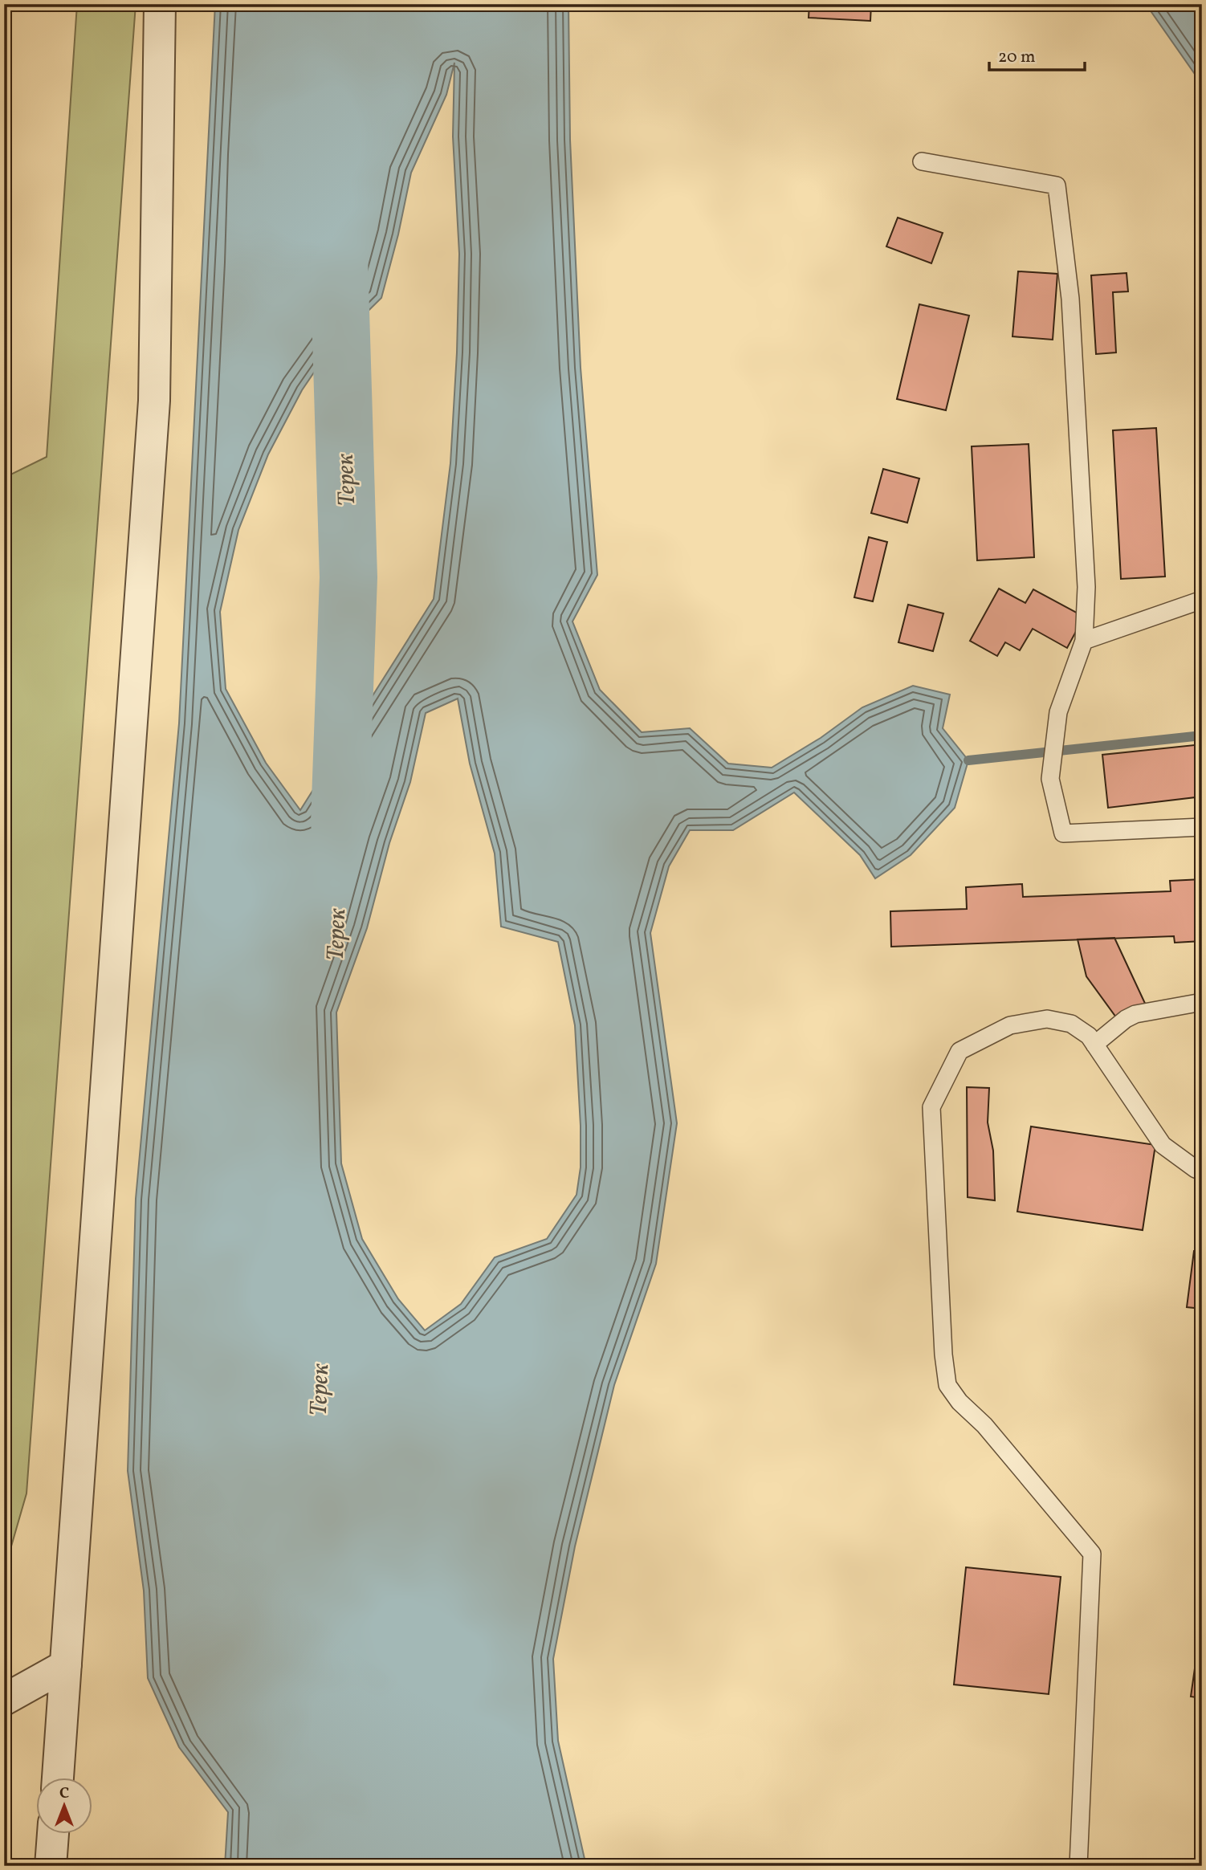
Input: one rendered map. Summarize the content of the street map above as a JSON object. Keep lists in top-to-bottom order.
{
  "water": ["Терек"],
  "scale_bar": "20 m",
  "north": "top"
}
